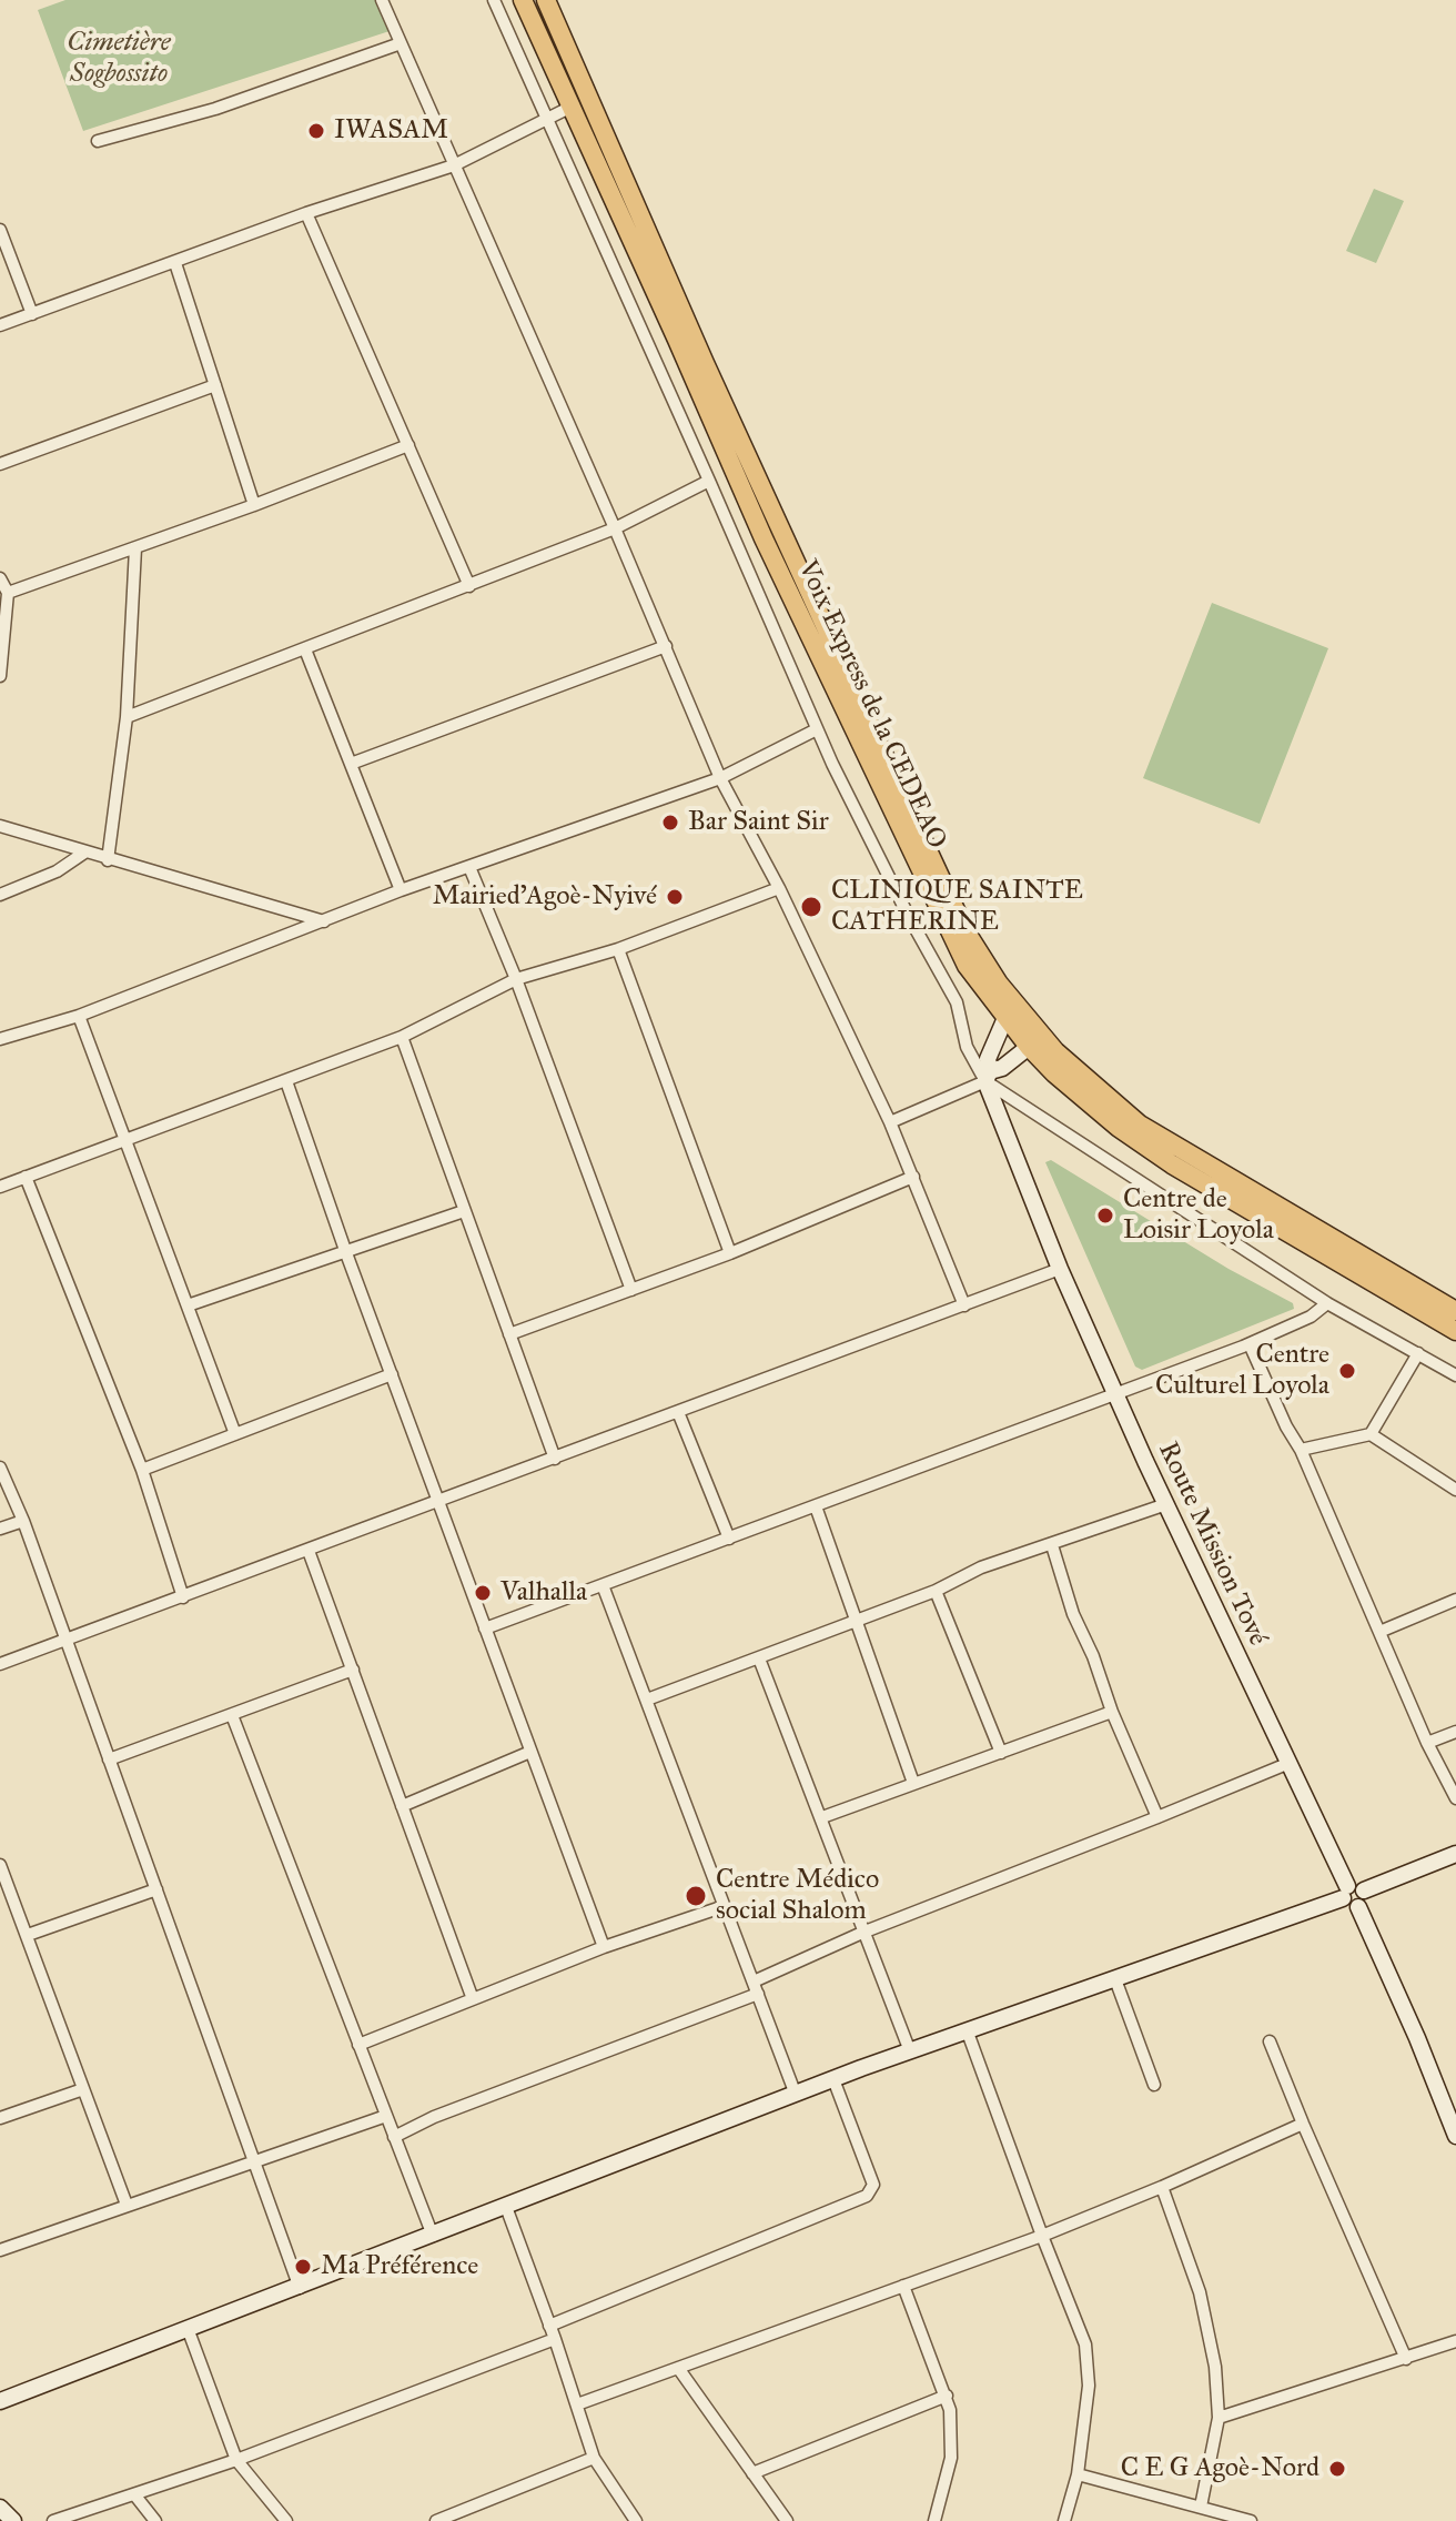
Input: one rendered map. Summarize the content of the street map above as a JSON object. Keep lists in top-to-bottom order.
{
  "streets": {
    "main road": ["Voix Express de la CEDEAO"],
    "street": ["Route Mission Tové"]
  },
  "parks": ["Cimetière Sogbossito"],
  "places": [
    "IWASAM",
    "Bar Saint Sir",
    "Mairied'Agoè-Nyivé",
    "CLINIQUE SAINTE CATHERINE",
    "Centre de Loisir Loyola",
    "Centre Culturel Loyola",
    "Valhalla",
    "Centre Médico social Shalom",
    "Ma Préférence",
    "C E G Agoè-Nord"
  ]
}
